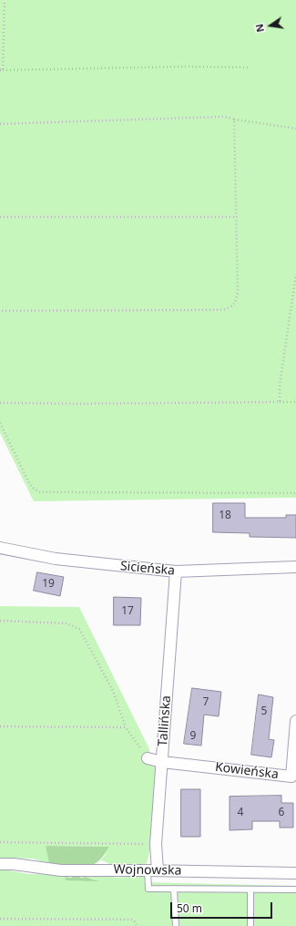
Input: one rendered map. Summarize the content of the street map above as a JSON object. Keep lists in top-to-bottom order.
{
  "streets": {
    "street": [
      "Sicieńska",
      "Tallińska",
      "Kowieńska",
      "Wojnowska"
    ]
  },
  "crossings": [
    ["Sicieńska", "Tallińska"],
    ["Tallińska", "Kowieńska"],
    ["Tallińska", "Wojnowska"]
  ],
  "house_numbers": [
    "18",
    "19",
    "17",
    "7",
    "5",
    "9",
    "4",
    "6"
  ],
  "scale_bar": "50 m",
  "north": "left"
}
